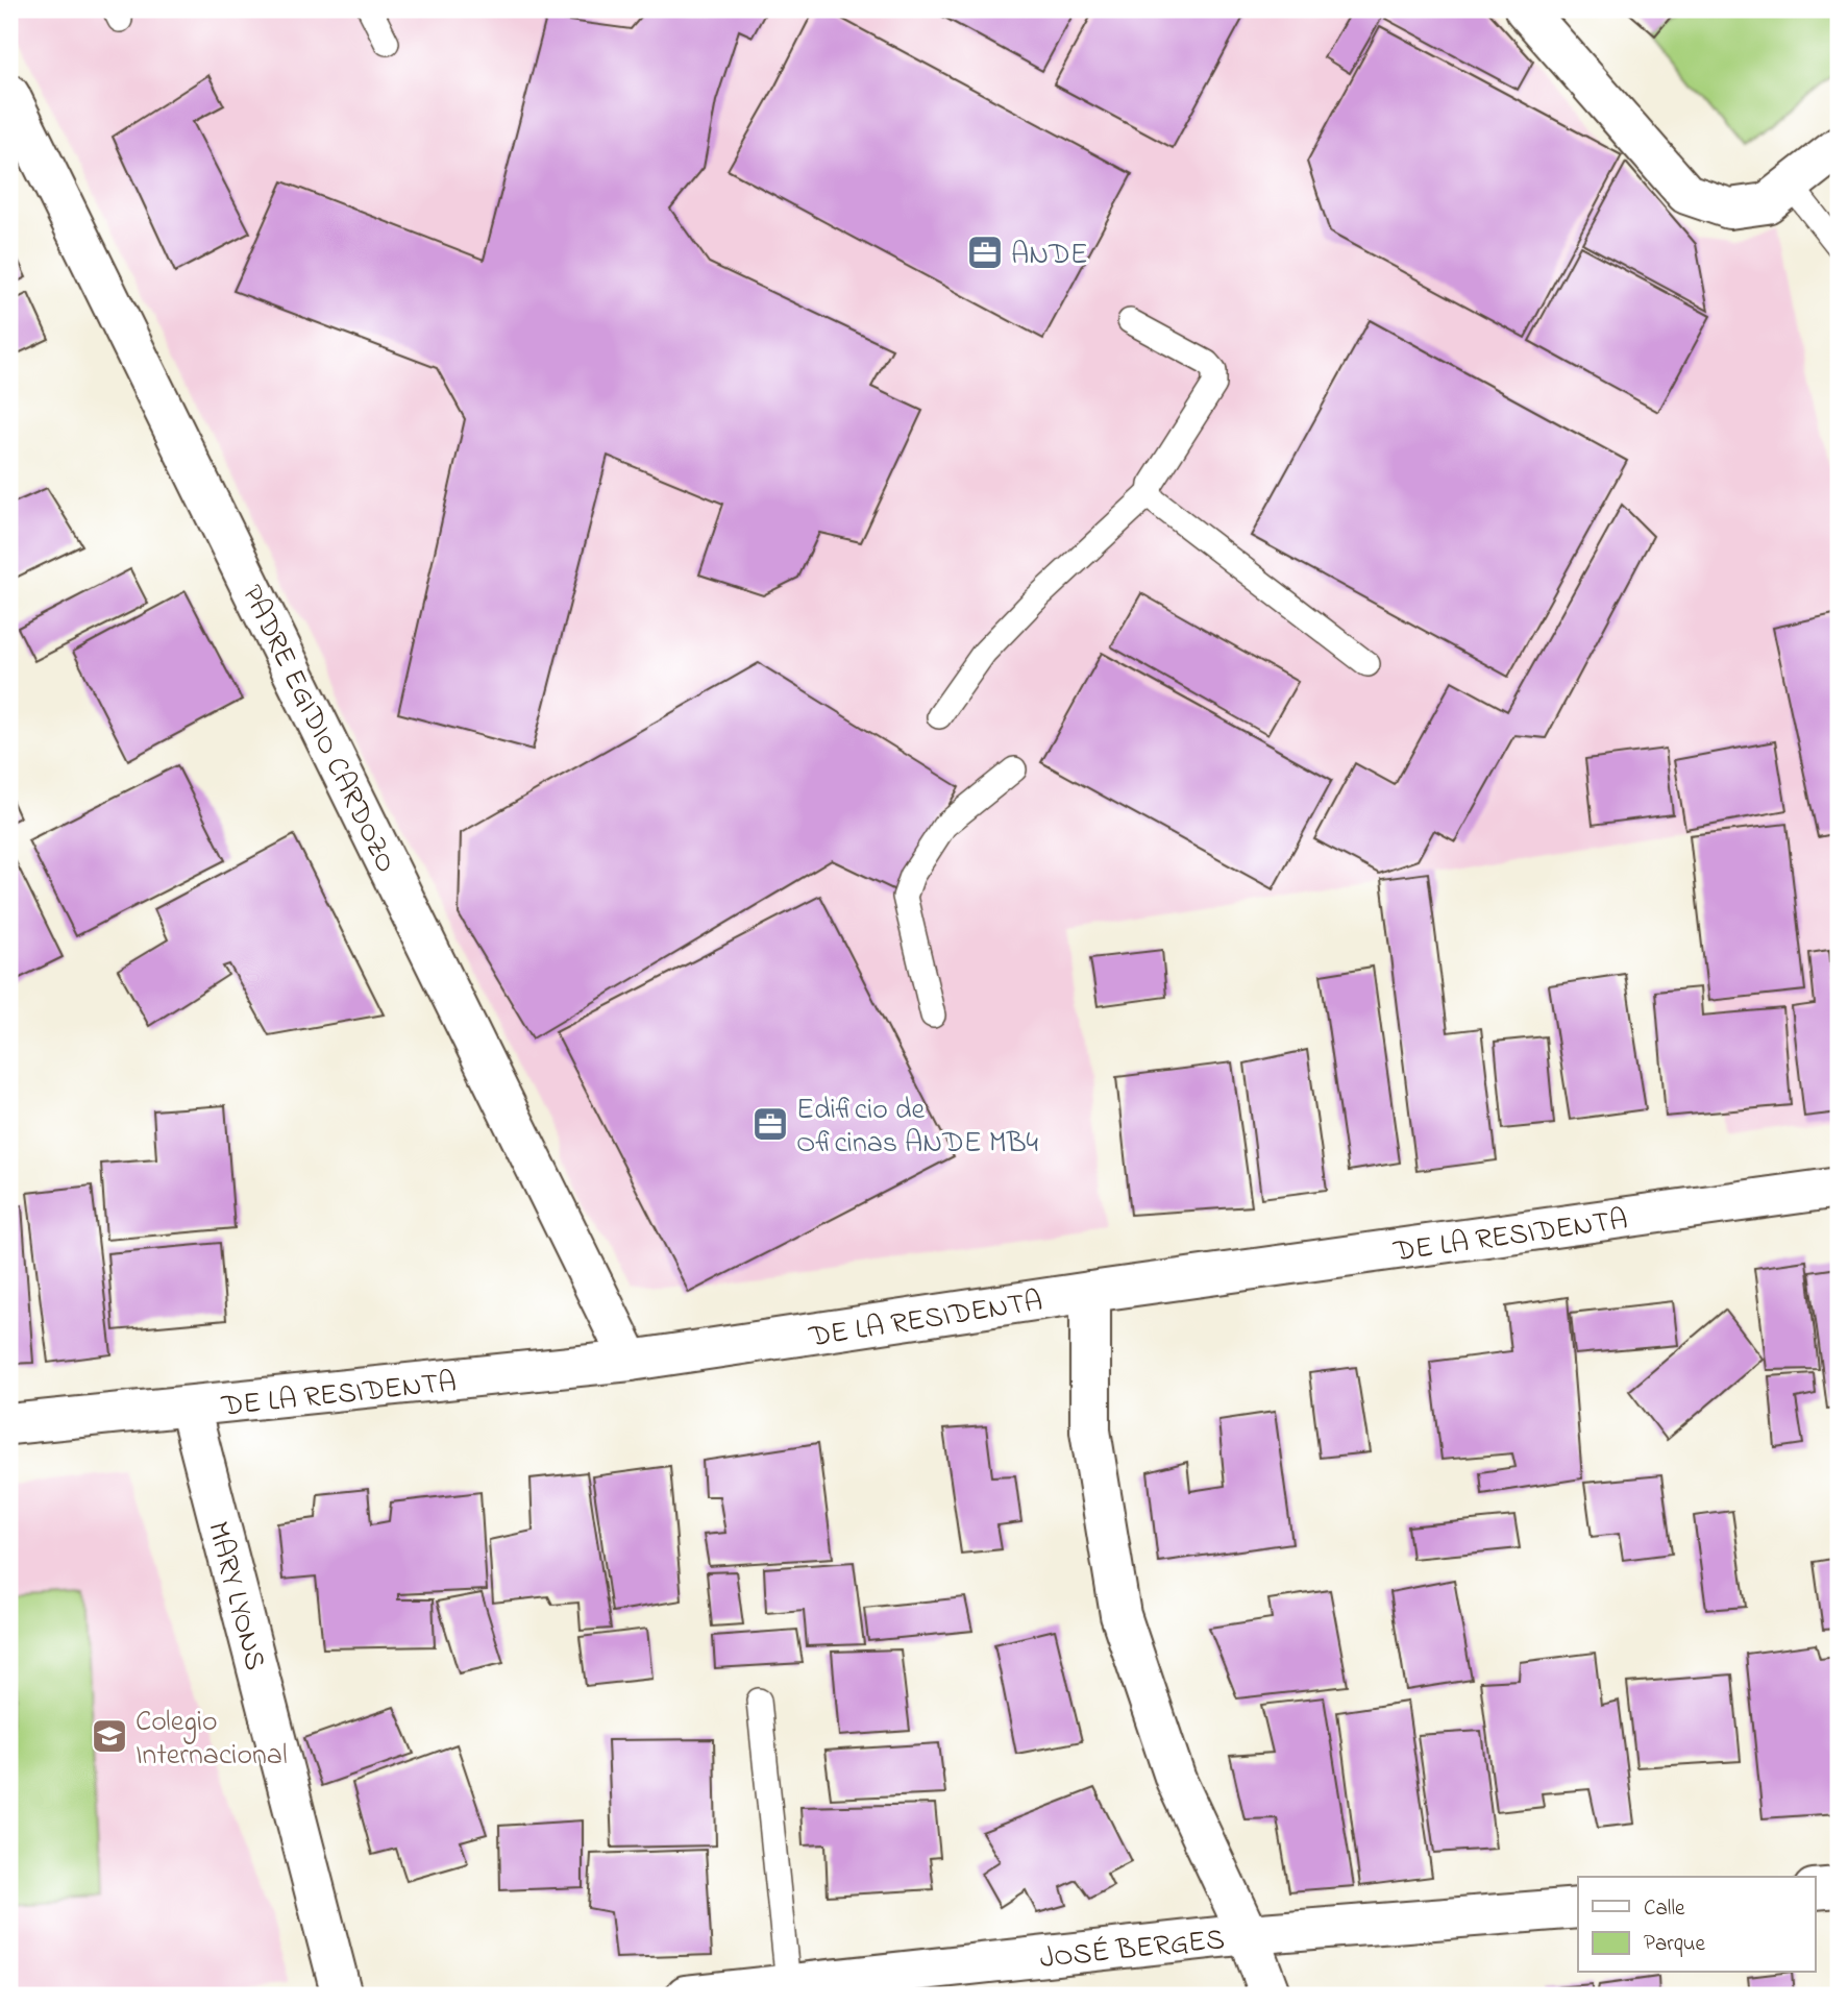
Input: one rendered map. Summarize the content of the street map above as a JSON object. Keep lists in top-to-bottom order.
{
  "streets": {
    "street": [
      "PADRE EGIDIO CARDOZO",
      "DE LA RESIDENTA",
      "MARY LYONS",
      "JOSÉ BERGES"
    ]
  },
  "crossings": [
    ["PADRE EGIDIO CARDOZO", "DE LA RESIDENTA"],
    ["DE LA RESIDENTA", "MARY LYONS"]
  ],
  "places": {
    "office": ["ANDE", "Edificio de Oficinas ANDE MB4"],
    "school or university": ["Colegio Internacional"]
  },
  "legend": ["Calle", "Parque"]
}
